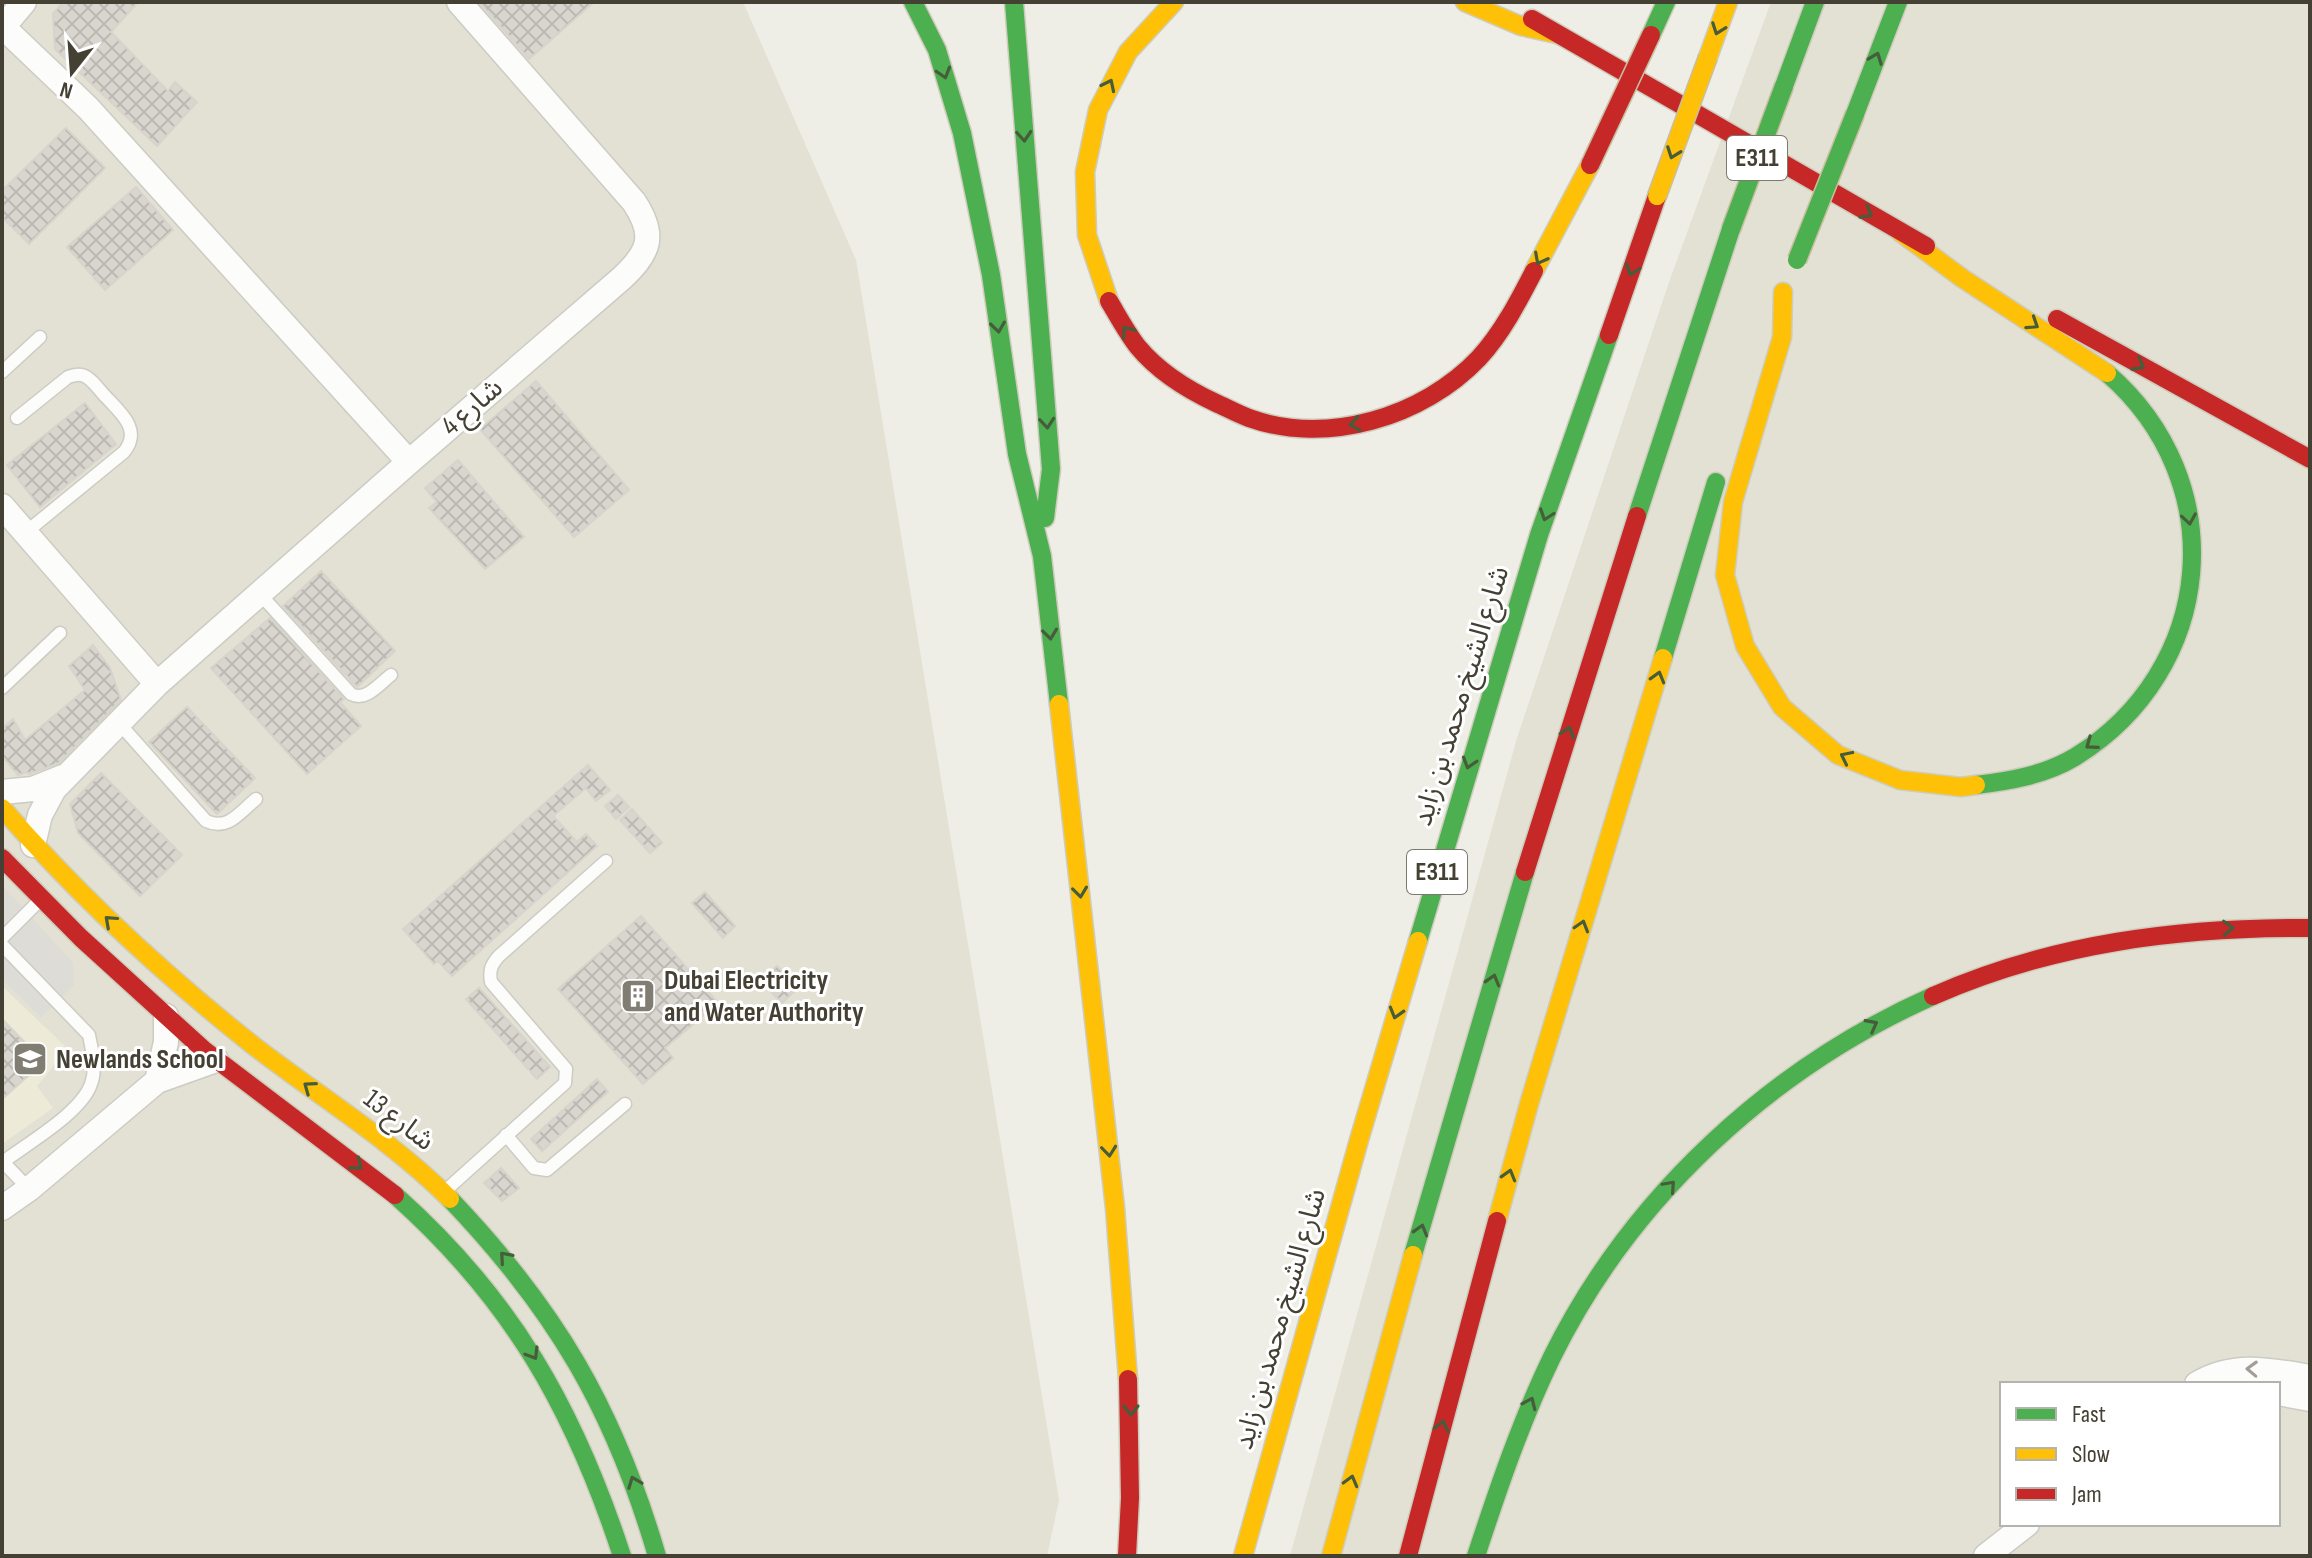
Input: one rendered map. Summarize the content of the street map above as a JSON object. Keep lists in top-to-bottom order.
{
  "streets": {
    "main road": ["E311", "شارع الشيخ محمد بن زايد", "شارع 13"],
    "street": ["شارع 4"]
  },
  "crossings": [
    ["شارع 4", "شارع 13"]
  ],
  "places": {
    "building": ["Dubai Electricity and Water Authority"],
    "school or university": ["Newlands School"]
  },
  "legend": ["Fast", "Slow", "Jam"],
  "north": "bottom"
}
